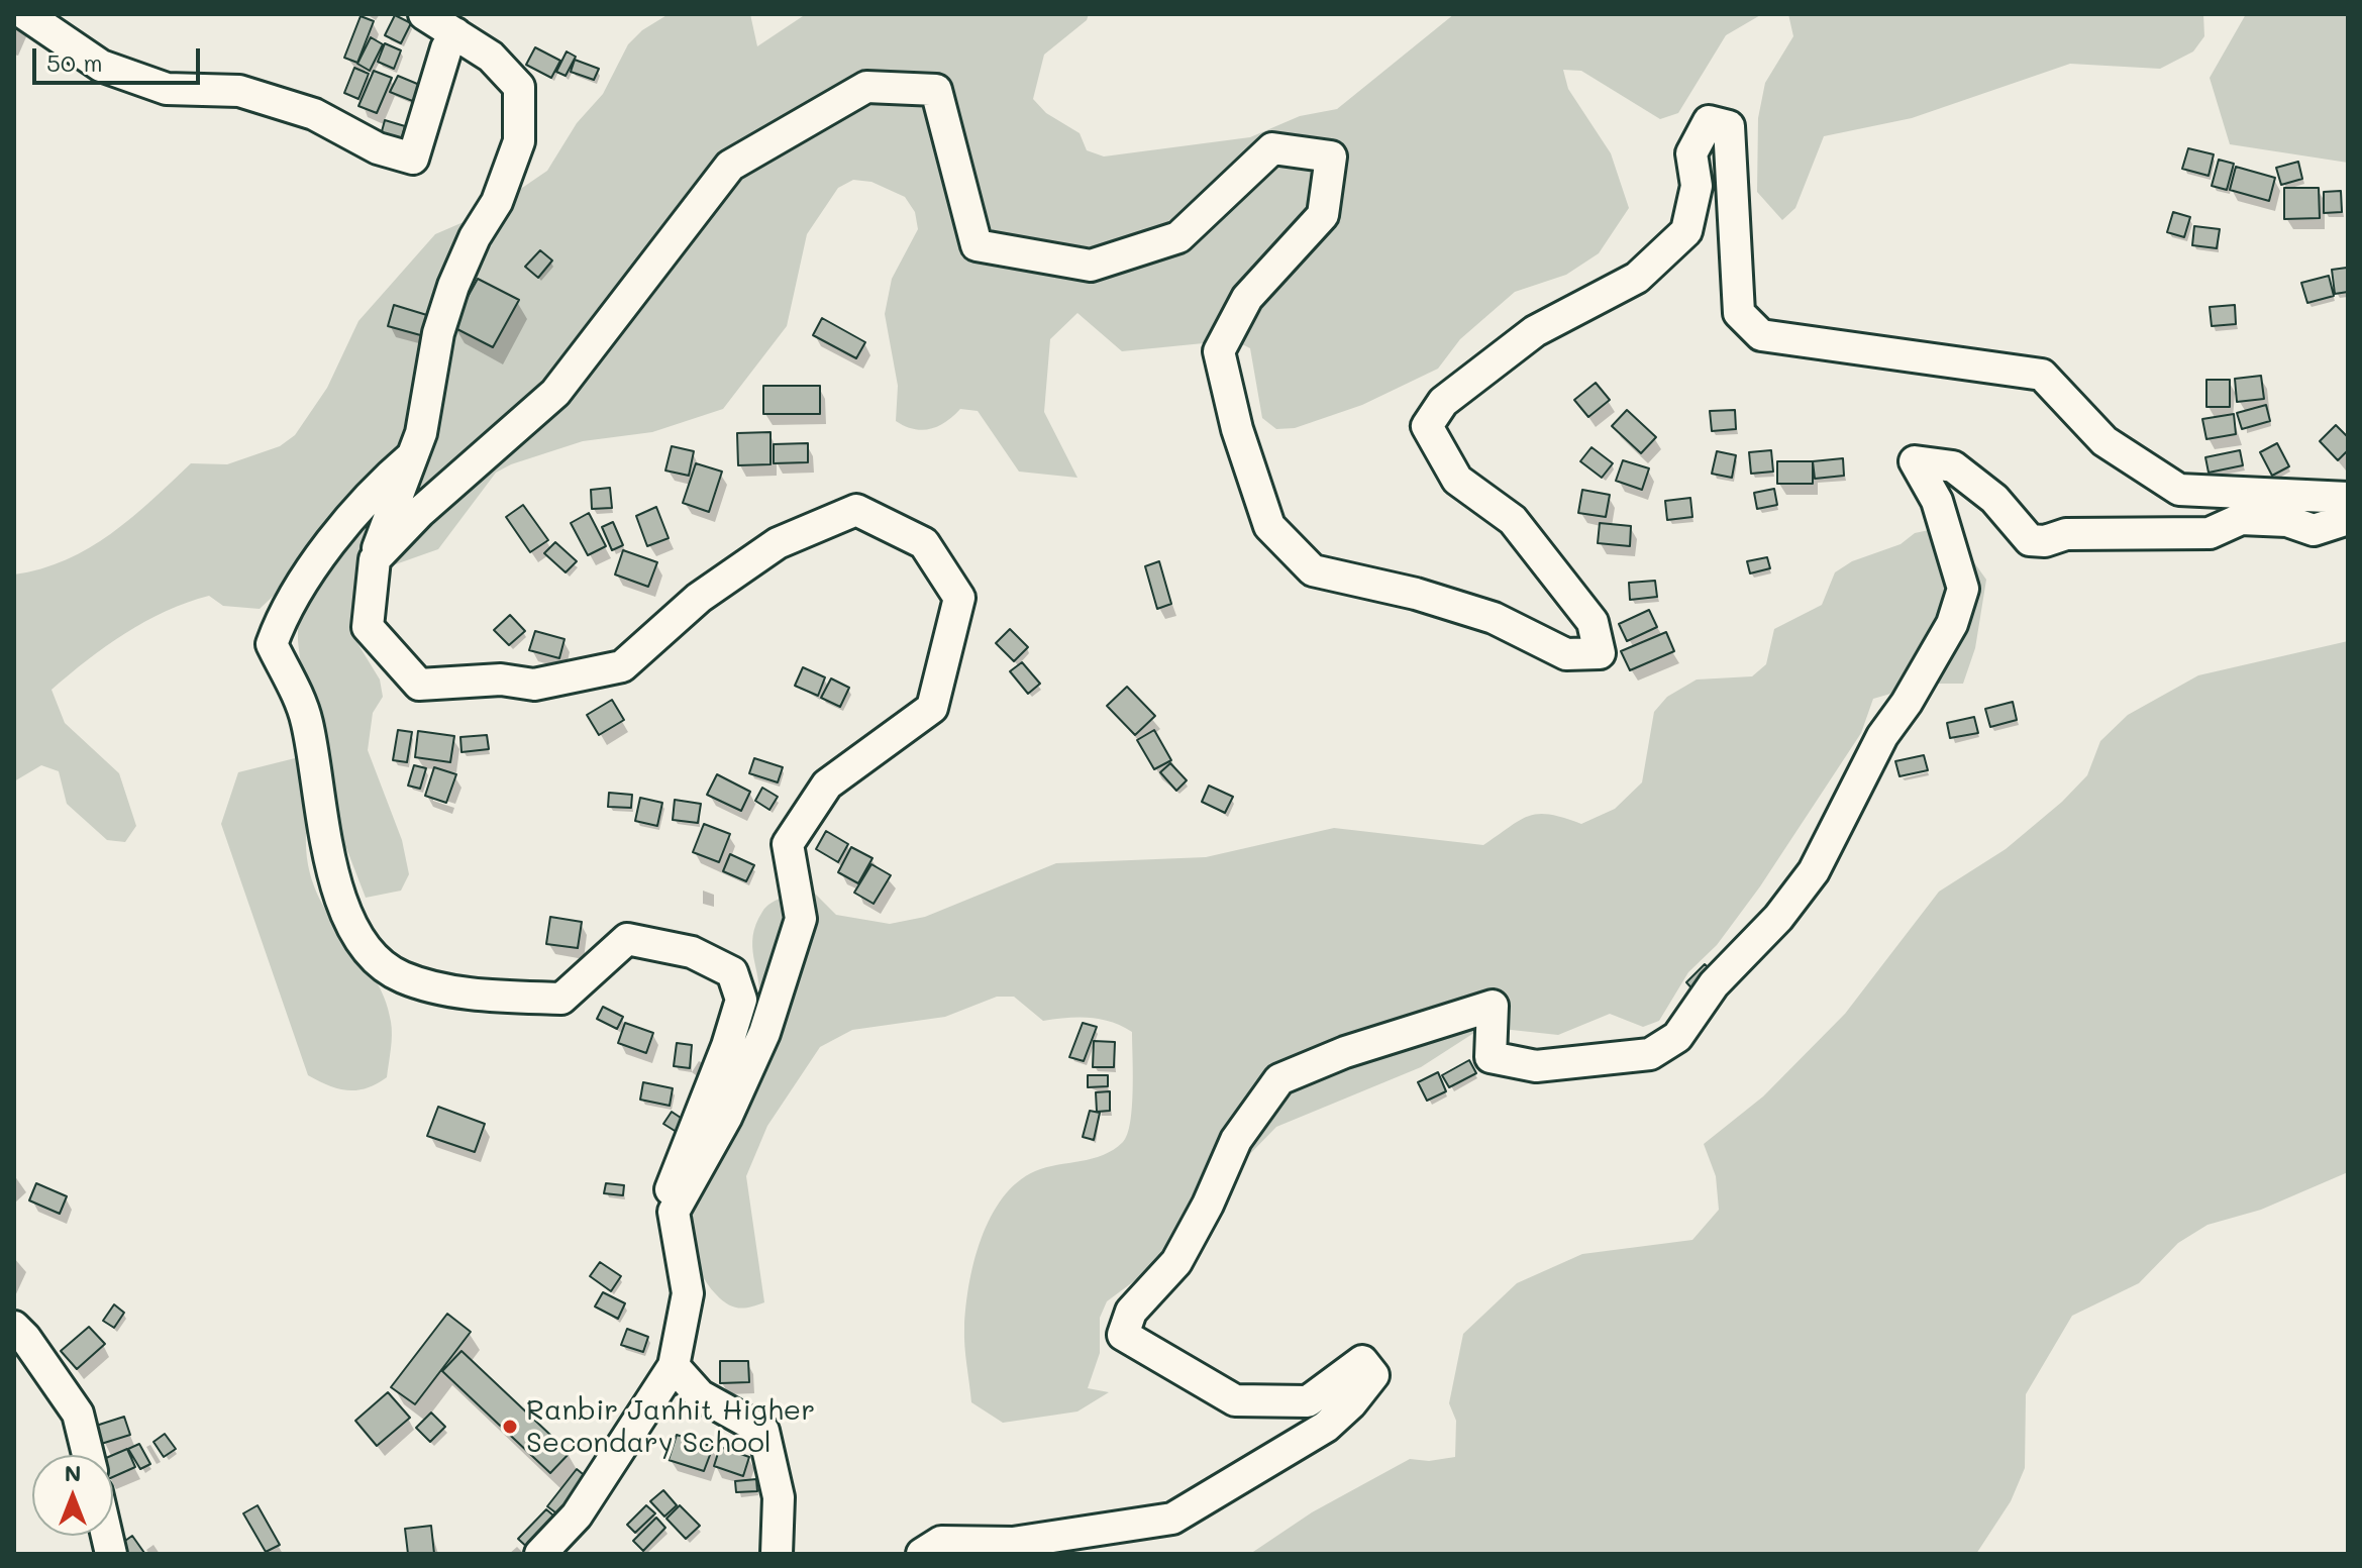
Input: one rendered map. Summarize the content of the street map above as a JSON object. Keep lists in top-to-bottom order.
{
  "places": ["Ranbir Janhit Higher Secondary School"],
  "scale_bar": "50 m",
  "north": "top"
}
